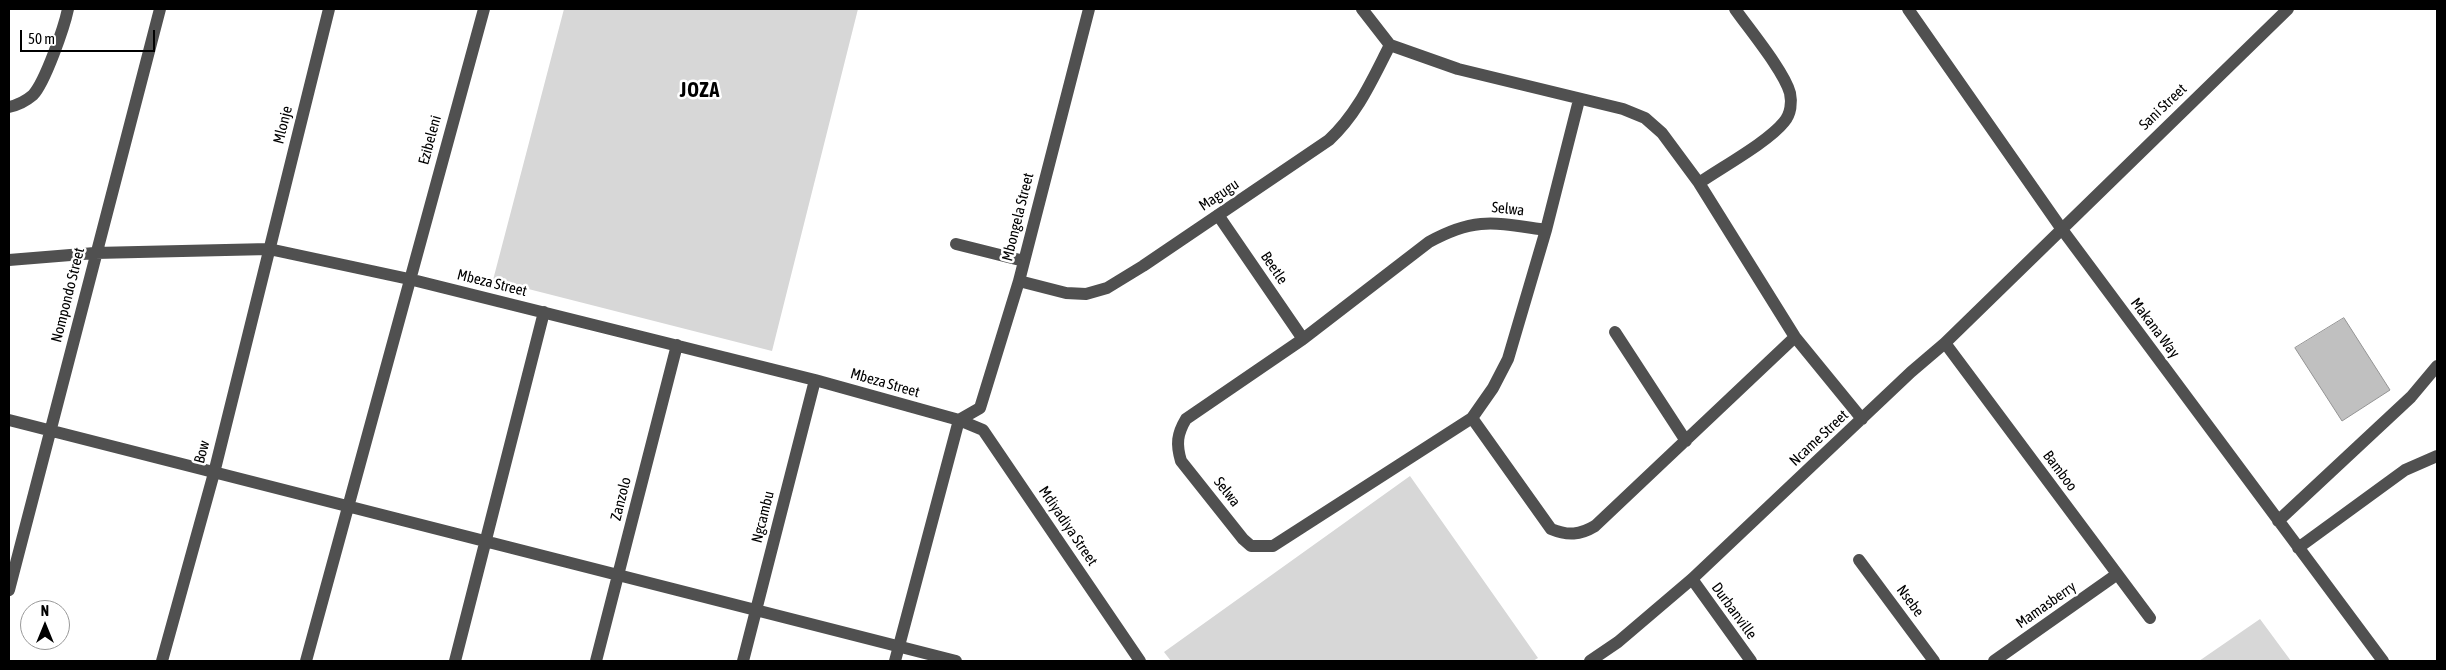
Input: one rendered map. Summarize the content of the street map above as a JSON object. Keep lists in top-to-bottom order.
{
  "streets": {
    "street": [
      "Sani Street",
      "Mlonje",
      "Ezibeleni",
      "Magugu",
      "Selwa",
      "Mbongela Street",
      "Beetle",
      "Mbeza Street",
      "Nompondo Street",
      "Makana Way",
      "Ncame Street",
      "Bow",
      "Bamboo",
      "Zanzolo",
      "Ngcambu",
      "Mdiyadiya Street",
      "Nsebe",
      "Mamasberry",
      "Durbanville"
    ]
  },
  "crossings": [
    ["Sani Street", "Makana Way"],
    ["Sani Street", "Ncame Street"],
    ["Mlonje", "Mbeza Street"],
    ["Mlonje", "Bow"],
    ["Ezibeleni", "Mbeza Street"],
    ["Magugu", "Mbongela Street"],
    ["Magugu", "Beetle"],
    ["Selwa", "Beetle"],
    ["Mbongela Street", "Mbeza Street"],
    ["Mbongela Street", "Mdiyadiya Street"],
    ["Mbeza Street", "Nompondo Street"],
    ["Mbeza Street", "Bow"],
    ["Mbeza Street", "Zanzolo"],
    ["Mbeza Street", "Ngcambu"],
    ["Mbeza Street", "Mdiyadiya Street"],
    ["Makana Way", "Ncame Street"],
    ["Ncame Street", "Bamboo"],
    ["Ncame Street", "Durbanville"],
    ["Bamboo", "Mamasberry"]
  ],
  "districts": ["JOZA"],
  "scale_bar": "50 m",
  "north": "top"
}
